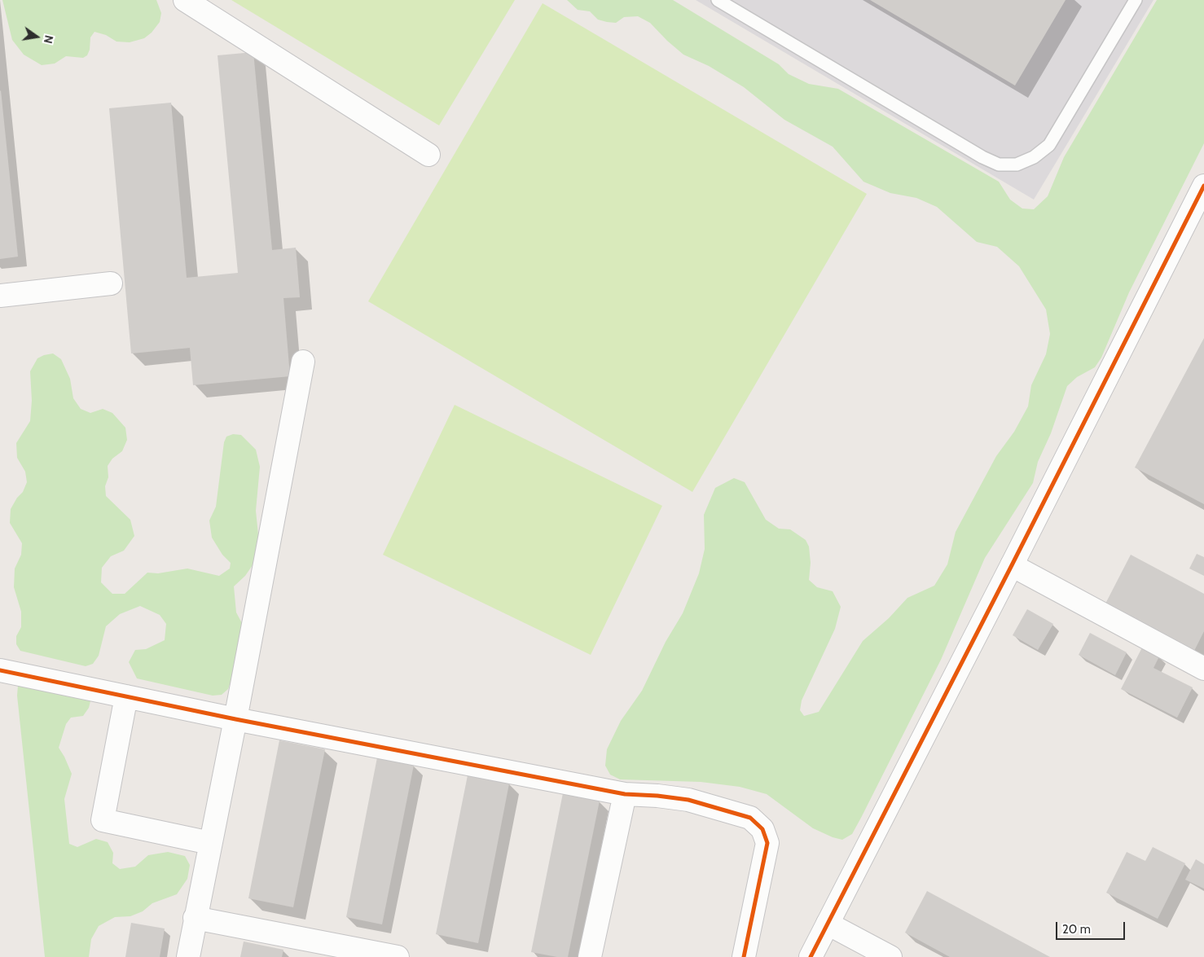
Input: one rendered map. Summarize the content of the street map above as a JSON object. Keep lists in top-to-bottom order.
{
  "scale_bar": "20 m",
  "north": "right"
}
